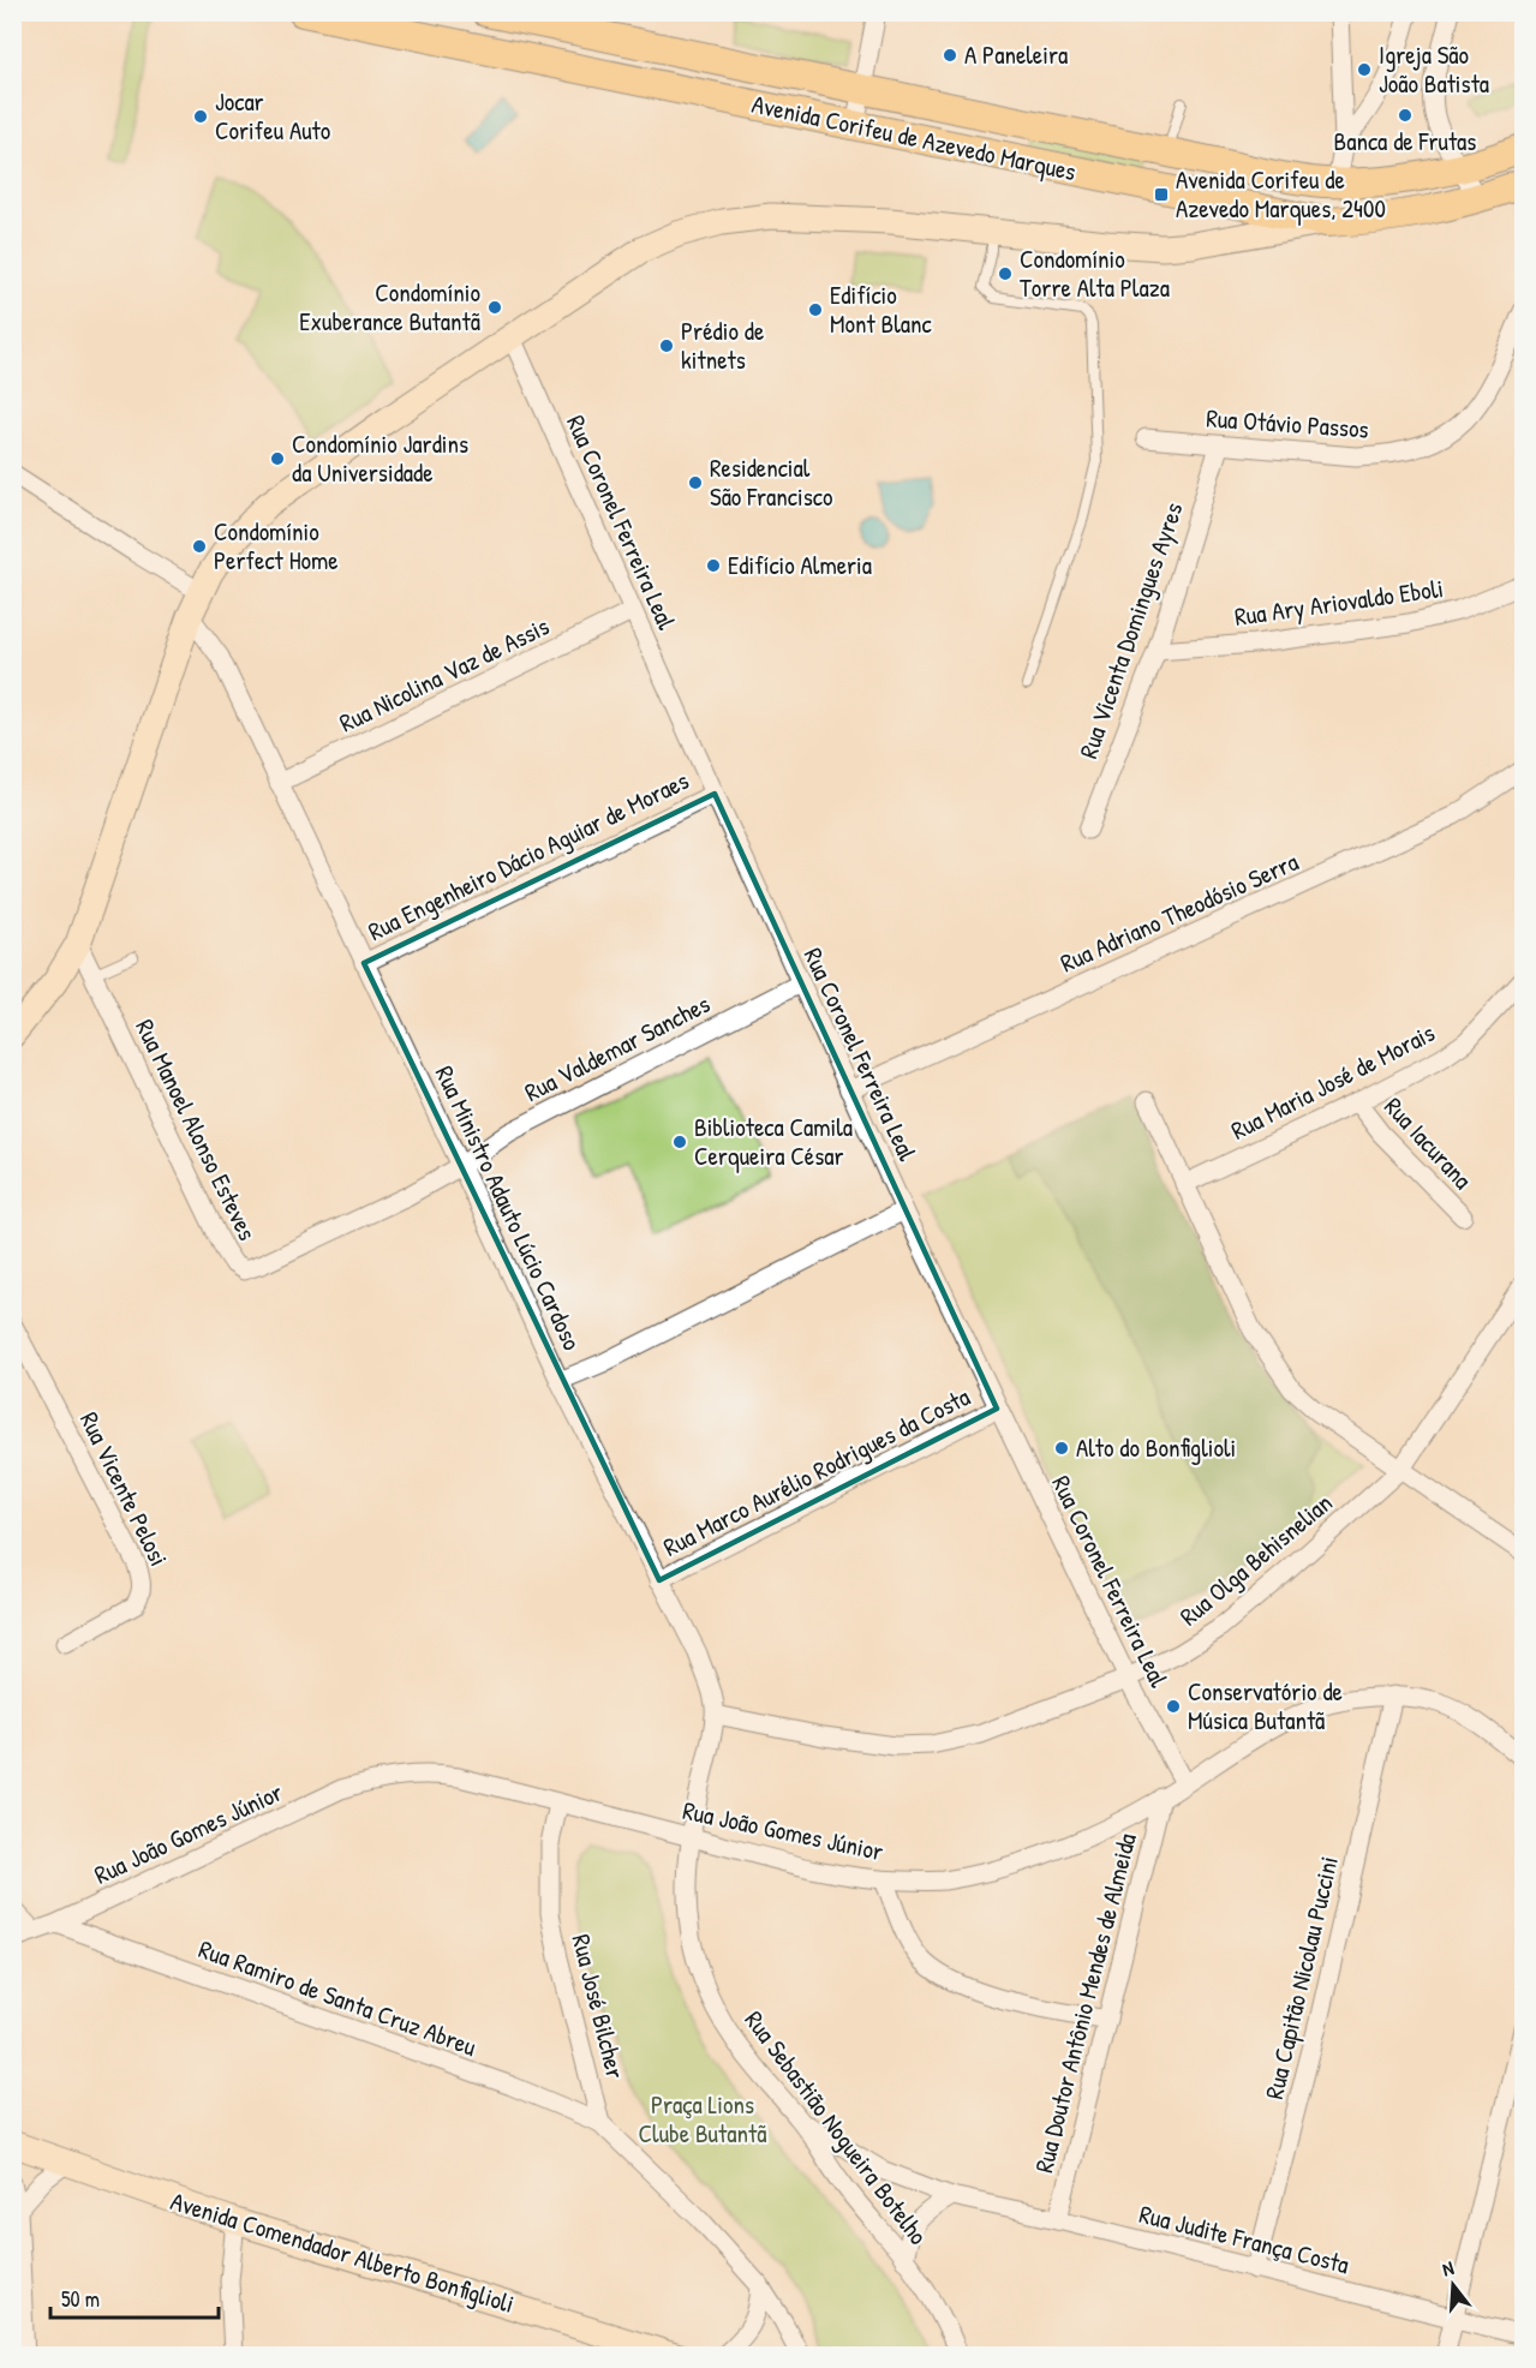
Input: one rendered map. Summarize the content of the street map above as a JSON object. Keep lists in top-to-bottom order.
{
  "streets": {
    "main road": ["Avenida Corifeu de Azevedo Marques", "Avenida Comendador Alberto Bonfiglioli"],
    "street": [
      "Rua Otávio Passos",
      "Rua Coronel Ferreira Leal",
      "Rua Ary Ariovaldo Eboli",
      "Rua Vicenta Domingues Ayres",
      "Rua Nicolina Vaz de Assis",
      "Rua Engenheiro Dácio Aguiar de Moraes",
      "Rua Adriano Theodósio Serra",
      "Rua Valdemar Sanches",
      "Rua Maria José de Morais",
      "Rua Manoel Alonso Esteves",
      "Rua Iacurana",
      "Rua Ministro Adauto Lúcio Cardoso",
      "Rua Marco Aurélio Rodrigues da Costa",
      "Rua Vicente Pelosi",
      "Rua Olga Behisnelian",
      "Rua João Gomes Júnior",
      "Rua Capitão Nicolau Puccini",
      "Rua Ramiro de Santa Cruz Abreu",
      "Rua Doutor Antônio Mendes de Almeida",
      "Rua José Bilcher",
      "Rua Sebastião Nogueira Botelho",
      "Rua Judite França Costa"
    ]
  },
  "crossings": [
    ["Rua Otávio Passos", "Rua Vicenta Domingues Ayres"],
    ["Rua Coronel Ferreira Leal", "Rua Nicolina Vaz de Assis"],
    ["Rua Coronel Ferreira Leal", "Rua Engenheiro Dácio Aguiar de Moraes"],
    ["Rua Coronel Ferreira Leal", "Rua Adriano Theodósio Serra"],
    ["Rua Coronel Ferreira Leal", "Rua Valdemar Sanches"],
    ["Rua Coronel Ferreira Leal", "Rua Marco Aurélio Rodrigues da Costa"],
    ["Rua Coronel Ferreira Leal", "Rua Olga Behisnelian"],
    ["Rua Coronel Ferreira Leal", "Rua João Gomes Júnior"],
    ["Rua Ary Ariovaldo Eboli", "Rua Vicenta Domingues Ayres"],
    ["Rua Nicolina Vaz de Assis", "Rua Ministro Adauto Lúcio Cardoso"],
    ["Rua Engenheiro Dácio Aguiar de Moraes", "Rua Ministro Adauto Lúcio Cardoso"],
    ["Rua Valdemar Sanches", "Rua Manoel Alonso Esteves"],
    ["Rua Valdemar Sanches", "Rua Ministro Adauto Lúcio Cardoso"],
    ["Rua Maria José de Morais", "Rua Iacurana"],
    ["Rua Manoel Alonso Esteves", "Rua Ministro Adauto Lúcio Cardoso"],
    ["Rua Ministro Adauto Lúcio Cardoso", "Rua Marco Aurélio Rodrigues da Costa"],
    ["Rua Ministro Adauto Lúcio Cardoso", "Rua Olga Behisnelian"],
    ["Rua Ministro Adauto Lúcio Cardoso", "Rua João Gomes Júnior"],
    ["Rua Ministro Adauto Lúcio Cardoso", "Rua Sebastião Nogueira Botelho"],
    ["Rua João Gomes Júnior", "Rua Capitão Nicolau Puccini"],
    ["Rua João Gomes Júnior", "Rua Ramiro de Santa Cruz Abreu"],
    ["Rua João Gomes Júnior", "Rua Doutor Antônio Mendes de Almeida"],
    ["Rua João Gomes Júnior", "Rua José Bilcher"],
    ["Rua João Gomes Júnior", "Rua Sebastião Nogueira Botelho"],
    ["Rua Capitão Nicolau Puccini", "Rua Judite França Costa"],
    ["Rua Ramiro de Santa Cruz Abreu", "Rua José Bilcher"],
    ["Rua Doutor Antônio Mendes de Almeida", "Rua Judite França Costa"],
    ["Rua Sebastião Nogueira Botelho", "Rua Judite França Costa"]
  ],
  "parks": ["Praça Lions Clube Butantã"],
  "places": {
    "other": [
      "A Paneleira",
      "Igreja São João Batista",
      "Banca de Frutas",
      "Jocar Corifeu Auto",
      "Condomínio Torre Alta Plaza",
      "Condomínio Exuberance Butantã",
      "Edifício Mont Blanc",
      "Prédio de kitnets",
      "Condomínio Jardins da Universidade",
      "Residencial São Francisco",
      "Condomínio Perfect Home",
      "Edifício Almeria",
      "Biblioteca Camila Cerqueira César",
      "Alto do Bonfiglioli",
      "Conservatório de Música Butantã"
    ],
    "transit": ["Avenida Corifeu de Azevedo Marques, 2400"]
  },
  "scale_bar": "50 m",
  "north": "top"
}
